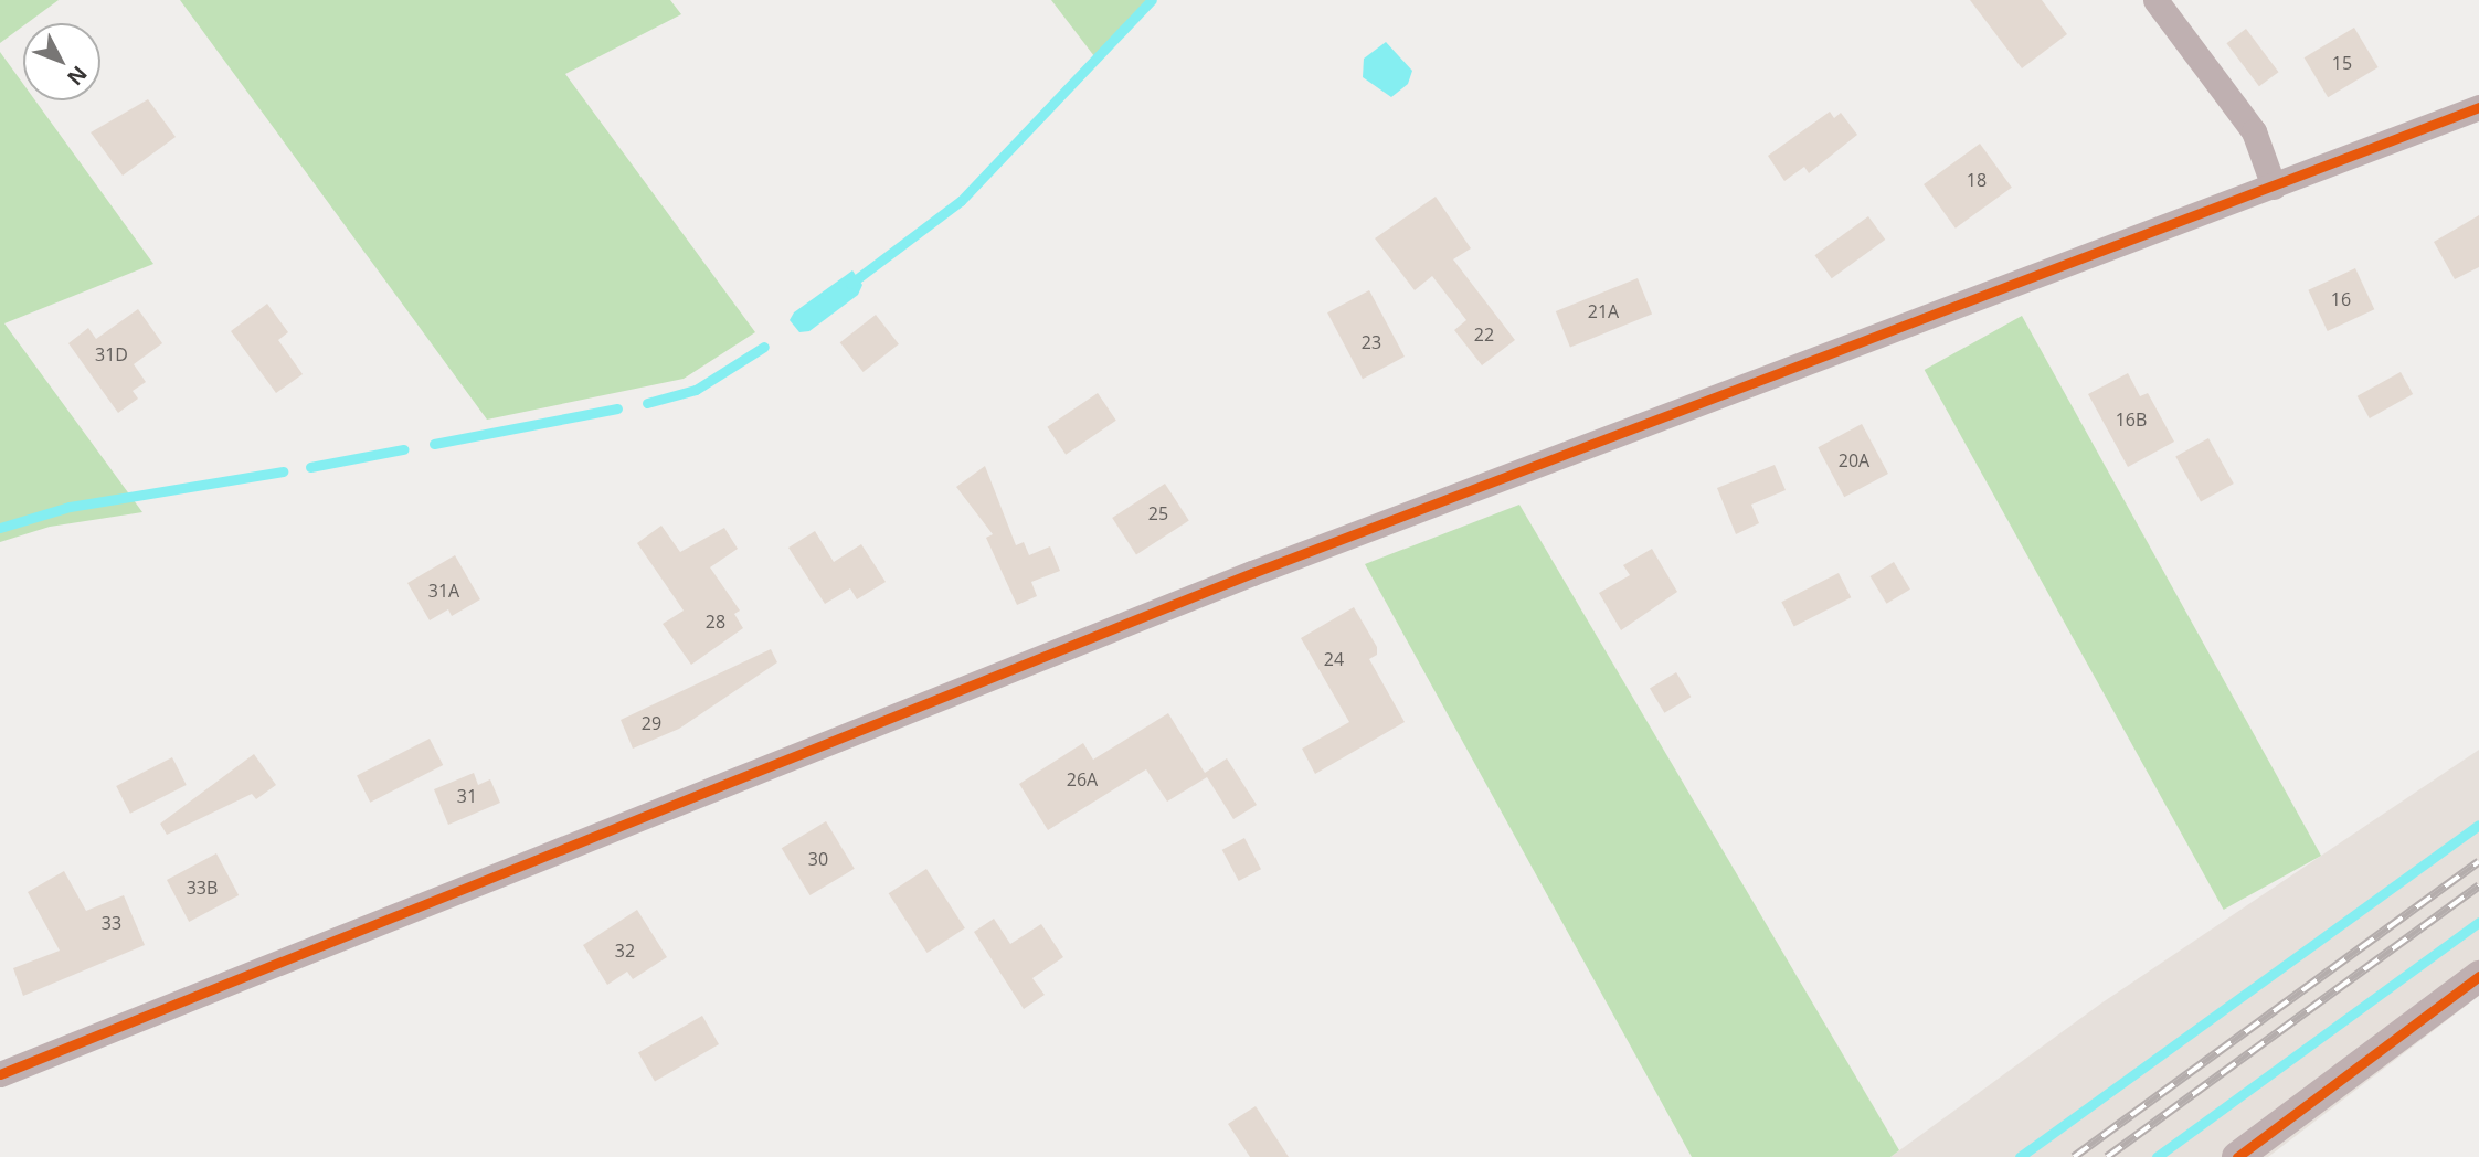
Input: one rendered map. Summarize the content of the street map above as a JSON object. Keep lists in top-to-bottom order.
{
  "house_numbers": [
    "15",
    "18",
    "16",
    "21A",
    "22",
    "23",
    "31D",
    "16B",
    "20A",
    "25",
    "31A",
    "28",
    "24",
    "29",
    "26A",
    "31",
    "30",
    "33B",
    "33",
    "32"
  ],
  "north": "bottom right"
}
